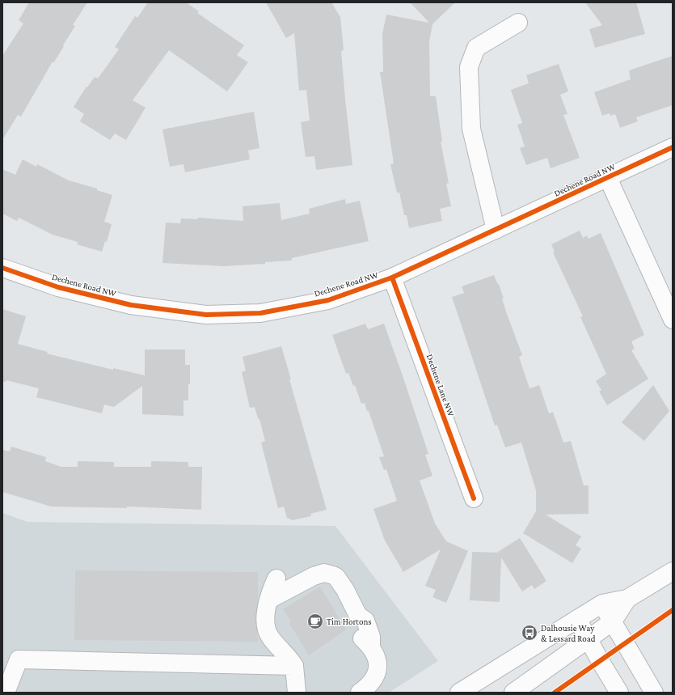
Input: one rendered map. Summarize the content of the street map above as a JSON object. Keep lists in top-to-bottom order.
{
  "streets": {
    "street": ["Dechene Road NW", "Dechene Lane NW"]
  },
  "crossings": [
    ["Dechene Road NW", "Dechene Lane NW"]
  ],
  "places": {
    "cafe": ["Tim Hortons"],
    "bus stop": ["Dalhousie Way & Lessard Road"]
  }
}
